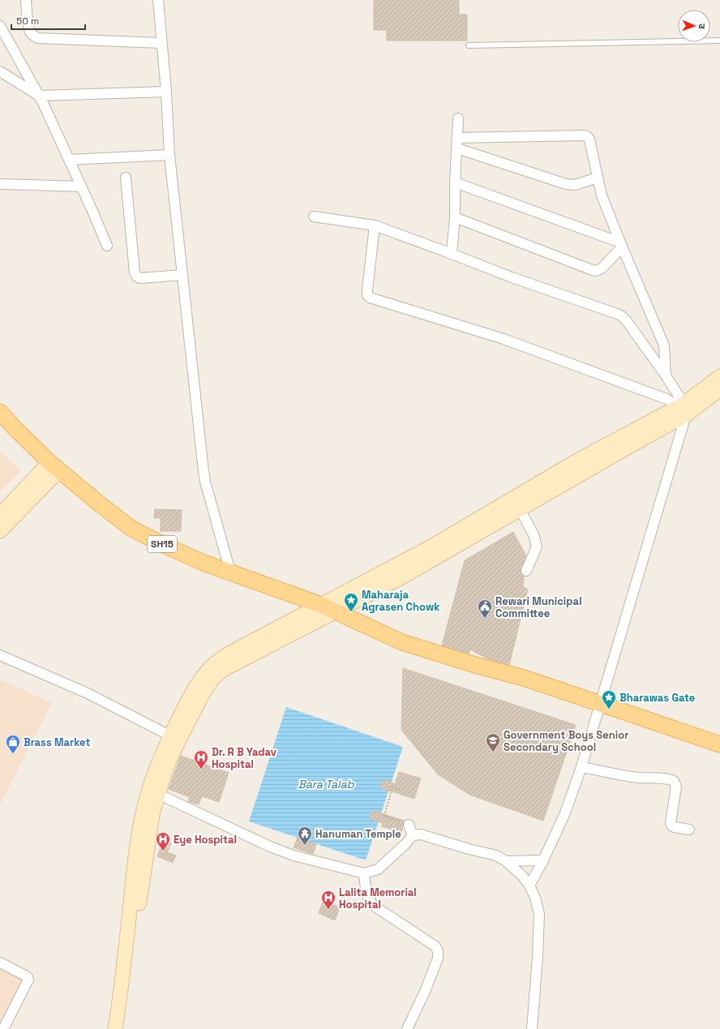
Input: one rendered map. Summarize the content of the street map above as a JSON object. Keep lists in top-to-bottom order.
{
  "streets": {
    "main road": ["SH15"]
  },
  "water": ["Bara Talab"],
  "places": {
    "place": ["Maharaja Agrasen Chowk", "Bharawas Gate"],
    "public building": ["Rewari Municipal Committee"],
    "school or university": ["Government Boys Senior Secondary School"],
    "shop": ["Brass Market"],
    "hospital": ["Dr. R B Yadav Hospital", "Eye Hospital", "Lalita Memorial Hospital"],
    "temple": ["Hanuman Temple"]
  },
  "scale_bar": "50 m",
  "north": "right"
}
